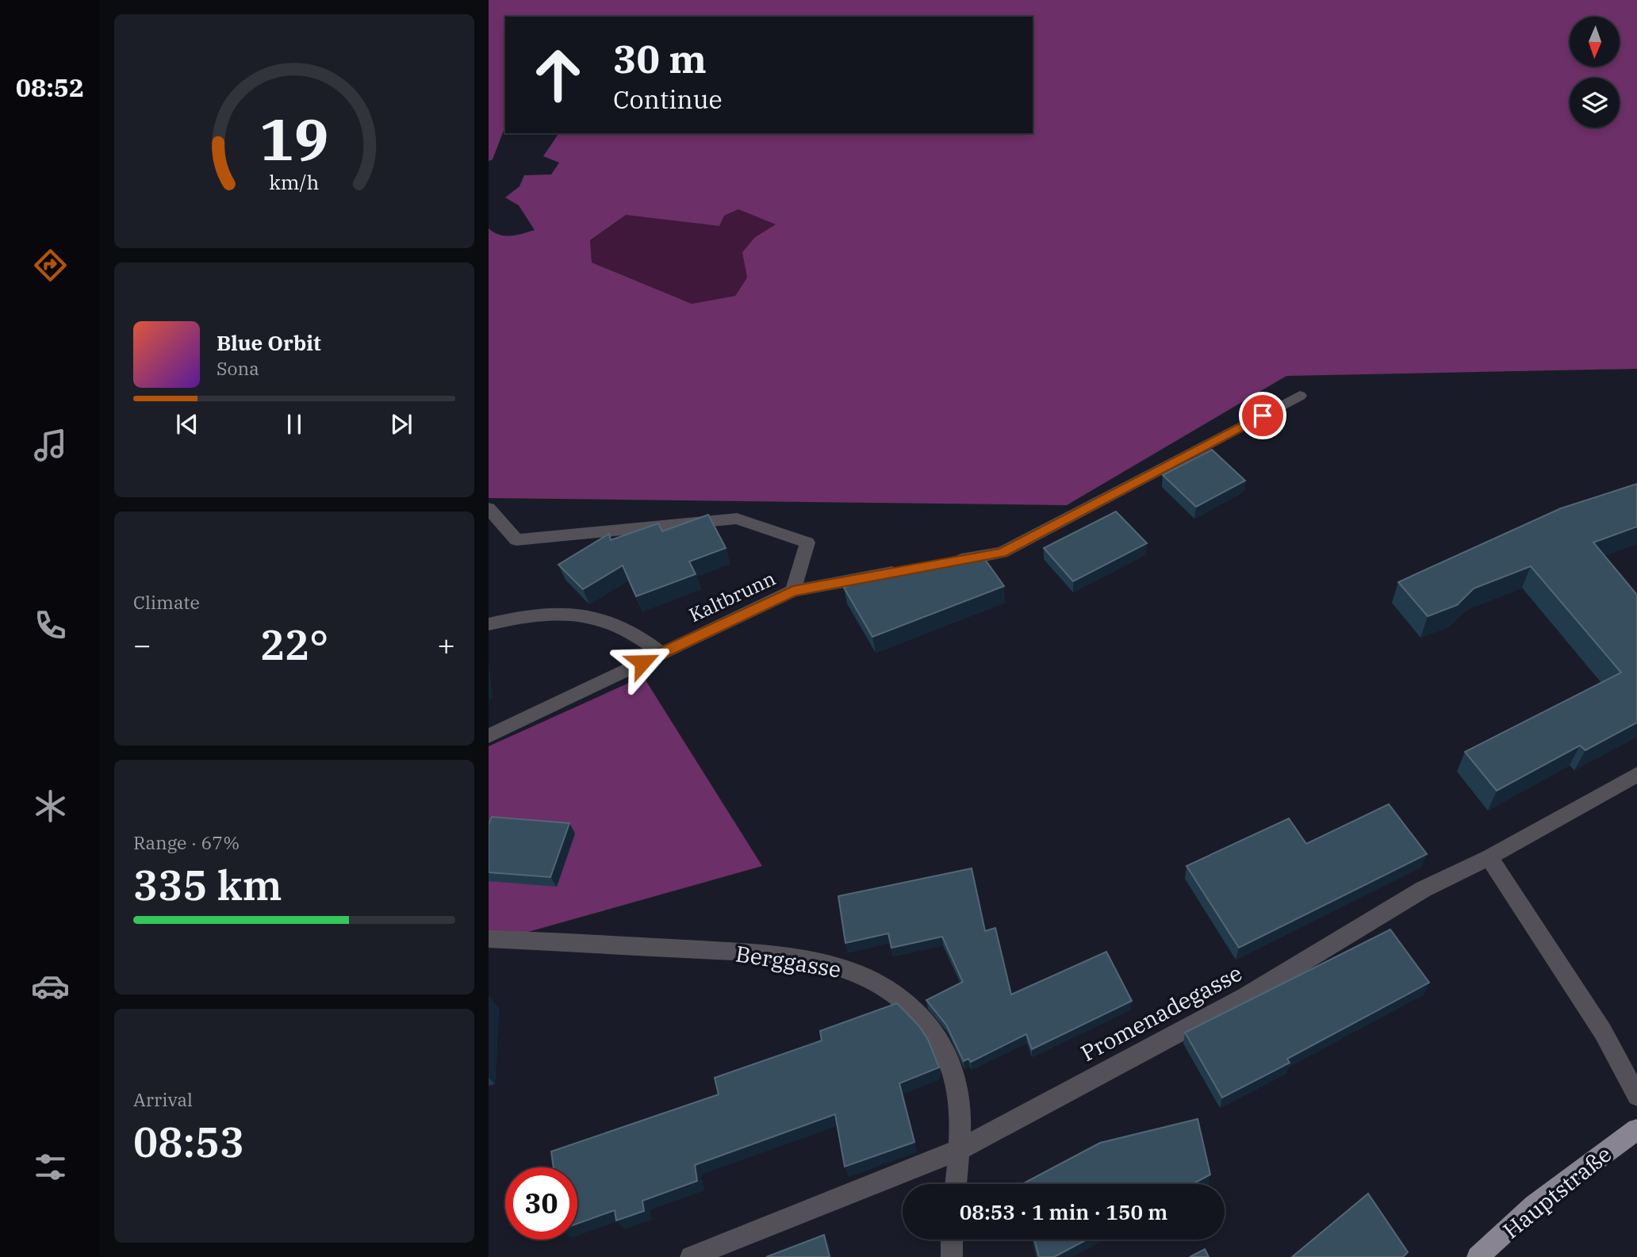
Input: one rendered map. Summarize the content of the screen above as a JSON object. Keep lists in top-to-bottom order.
{
  "streets": {
    "main road": ["Hauptstraße"],
    "street": ["Kaltbrunn", "Berggasse", "Promenadegasse"]
  },
  "crossings": [
    ["Berggasse", "Promenadegasse"]
  ],
  "north": "bottom",
  "page": {
    "tabs": "08:52",
    "turn": ["30 m", "Continue"],
    "song": ["Blue Orbit", "Sona"],
    "tile": [
      "Climate",
      ["Range · 67%", "335 km"],
      ["Arrival", "08:53"]
    ],
    "heat": ["−", "22°", "+"],
    "limit": "30",
    "trip": "08:53 · 1 min · 150 m",
    "gauge": ["19", "km/h"]
  }
}
